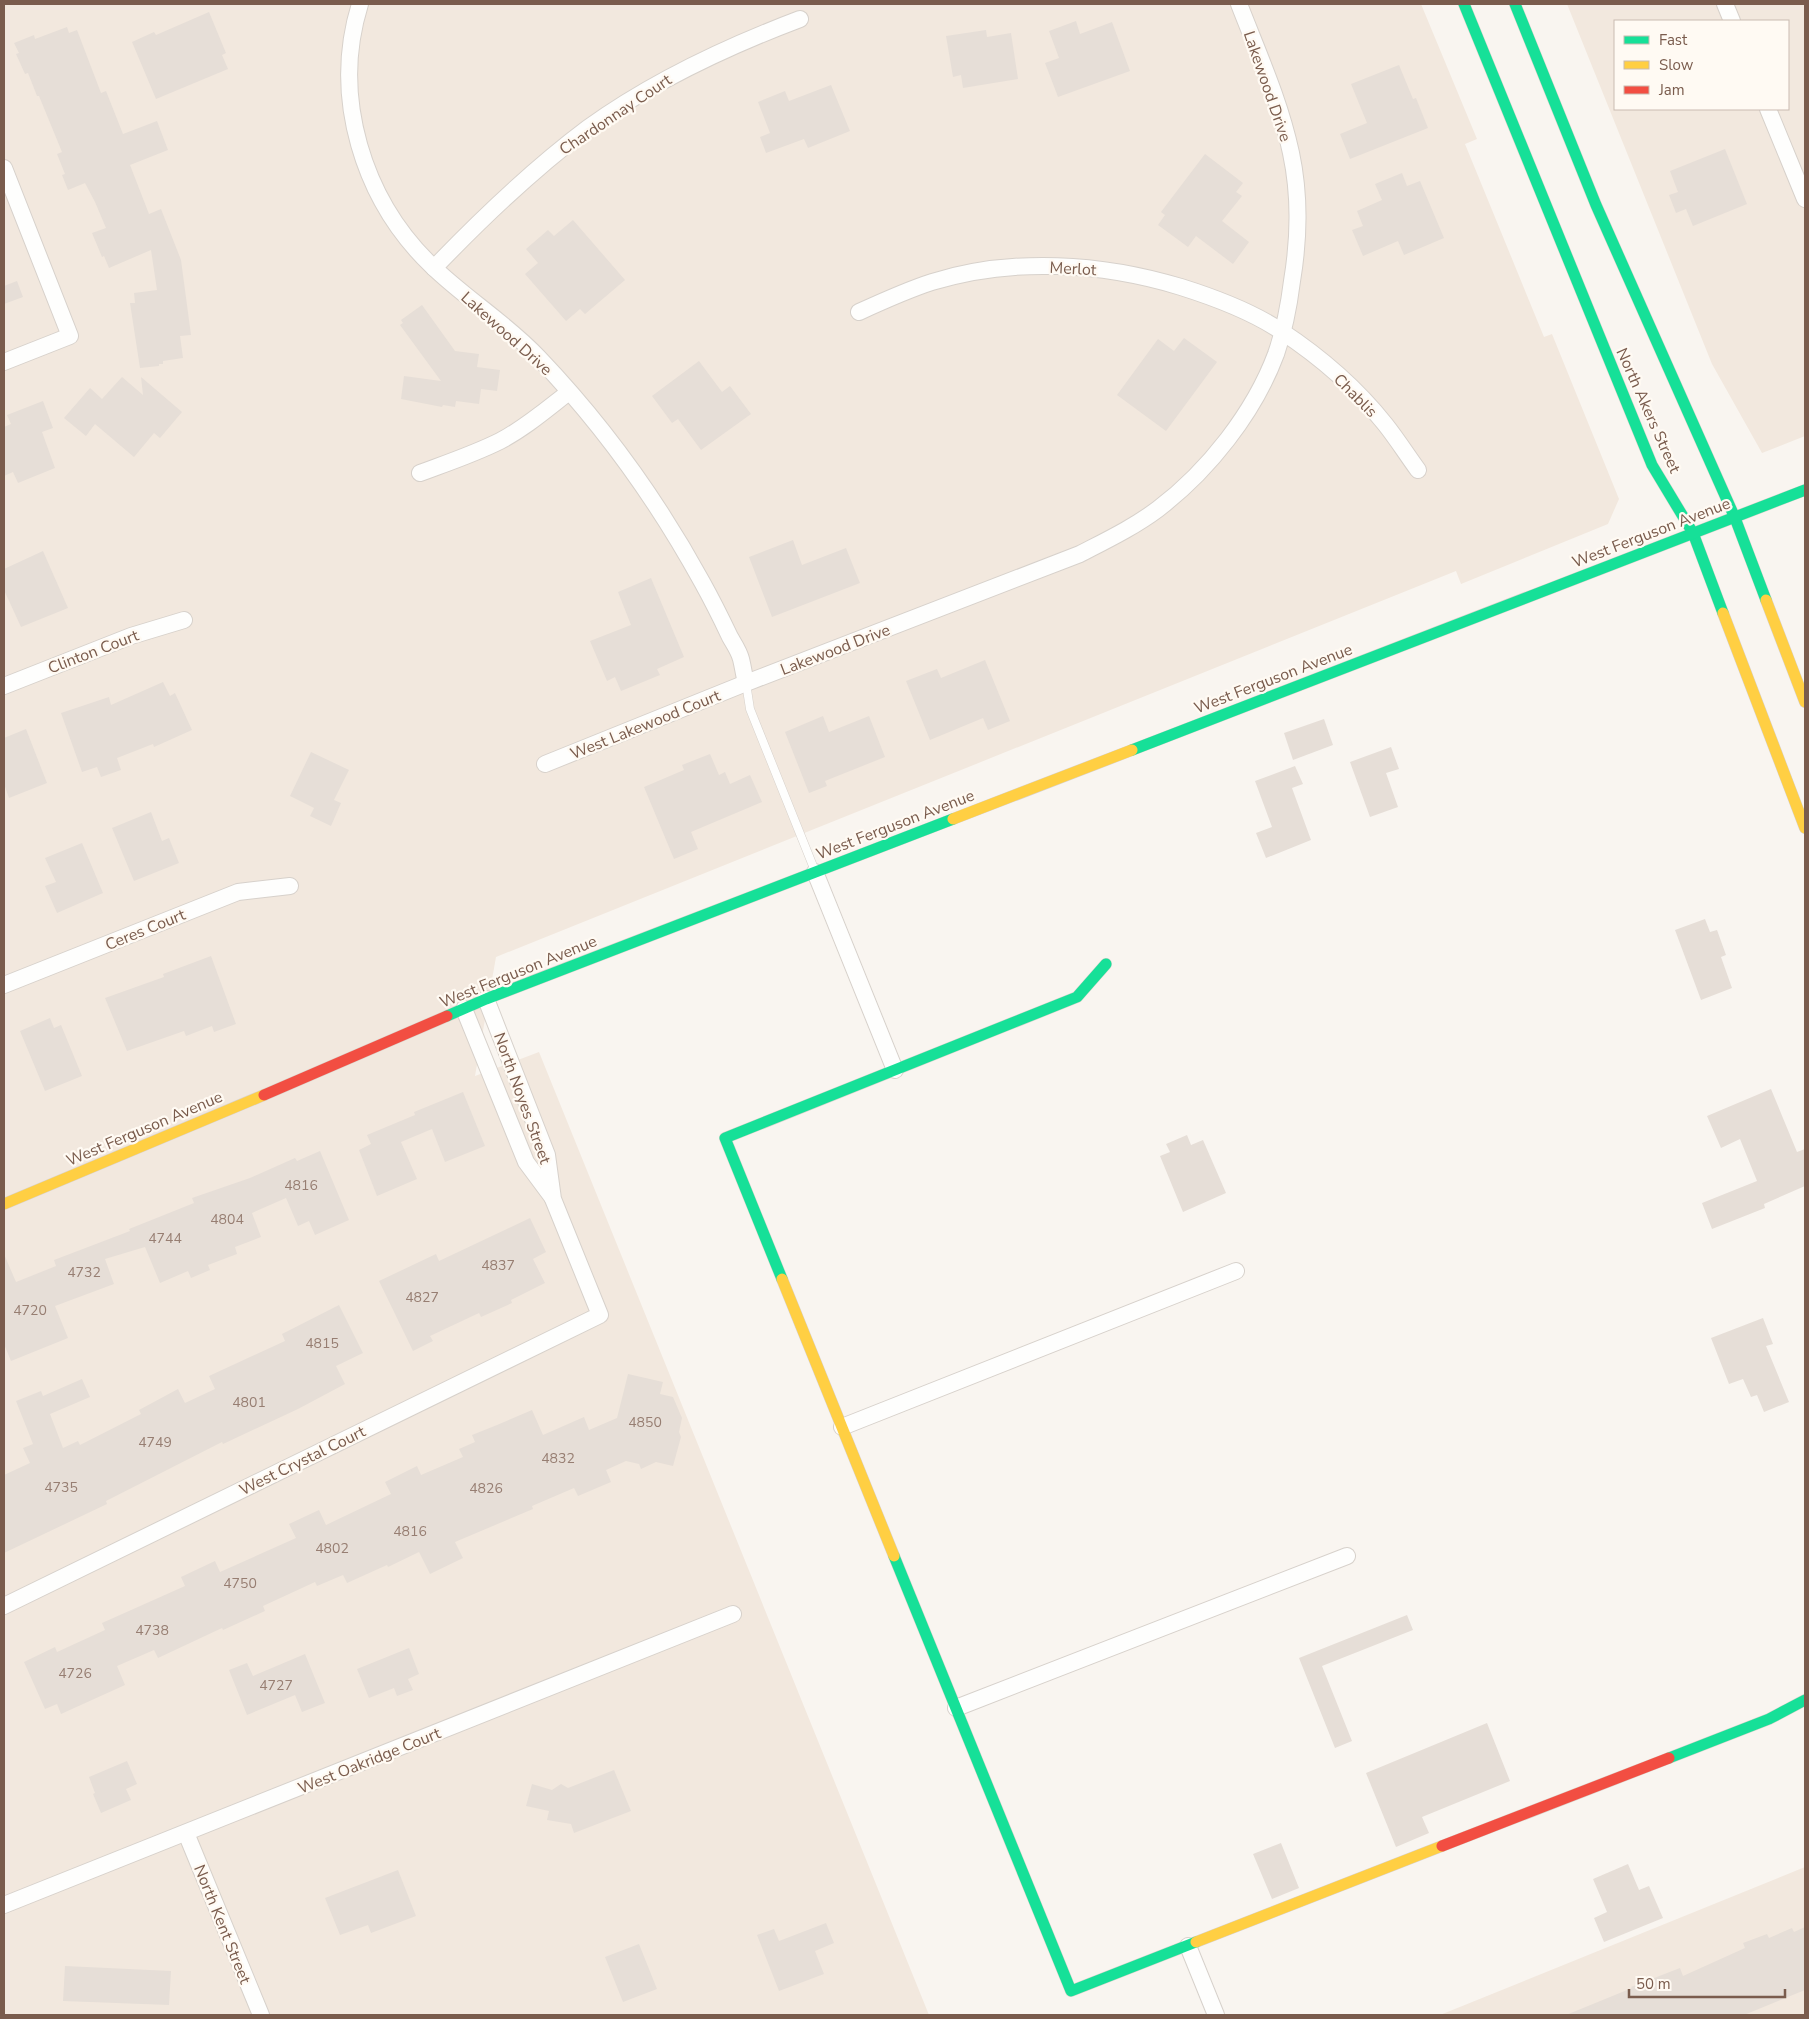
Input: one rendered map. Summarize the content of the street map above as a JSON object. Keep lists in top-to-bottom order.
{
  "streets": {
    "street": [
      "Lakewood Drive",
      "Chardonnay Court",
      "Merlot",
      "Chablis",
      "North Akers Street",
      "West Ferguson Avenue",
      "Clinton Court",
      "West Lakewood Court",
      "Ceres Court",
      "North Noyes Street",
      "West Crystal Court",
      "West Oakridge Court",
      "North Kent Street"
    ]
  },
  "crossings": [
    ["Lakewood Drive", "Chardonnay Court"],
    ["Lakewood Drive", "Merlot"],
    ["Lakewood Drive", "Chablis"],
    ["Lakewood Drive", "West Lakewood Court"],
    ["Merlot", "Chablis"],
    ["North Akers Street", "West Ferguson Avenue"],
    ["West Ferguson Avenue", "North Noyes Street"],
    ["North Noyes Street", "West Crystal Court"],
    ["West Oakridge Court", "North Kent Street"]
  ],
  "house_numbers": [
    "4816",
    "4804",
    "4744",
    "4837",
    "4732",
    "4827",
    "4720",
    "4815",
    "4801",
    "4850",
    "4749",
    "4832",
    "4735",
    "4826",
    "4816",
    "4802",
    "4750",
    "4738",
    "4726",
    "4727"
  ],
  "legend": ["Fast", "Slow", "Jam"],
  "scale_bar": "50 m"
}
